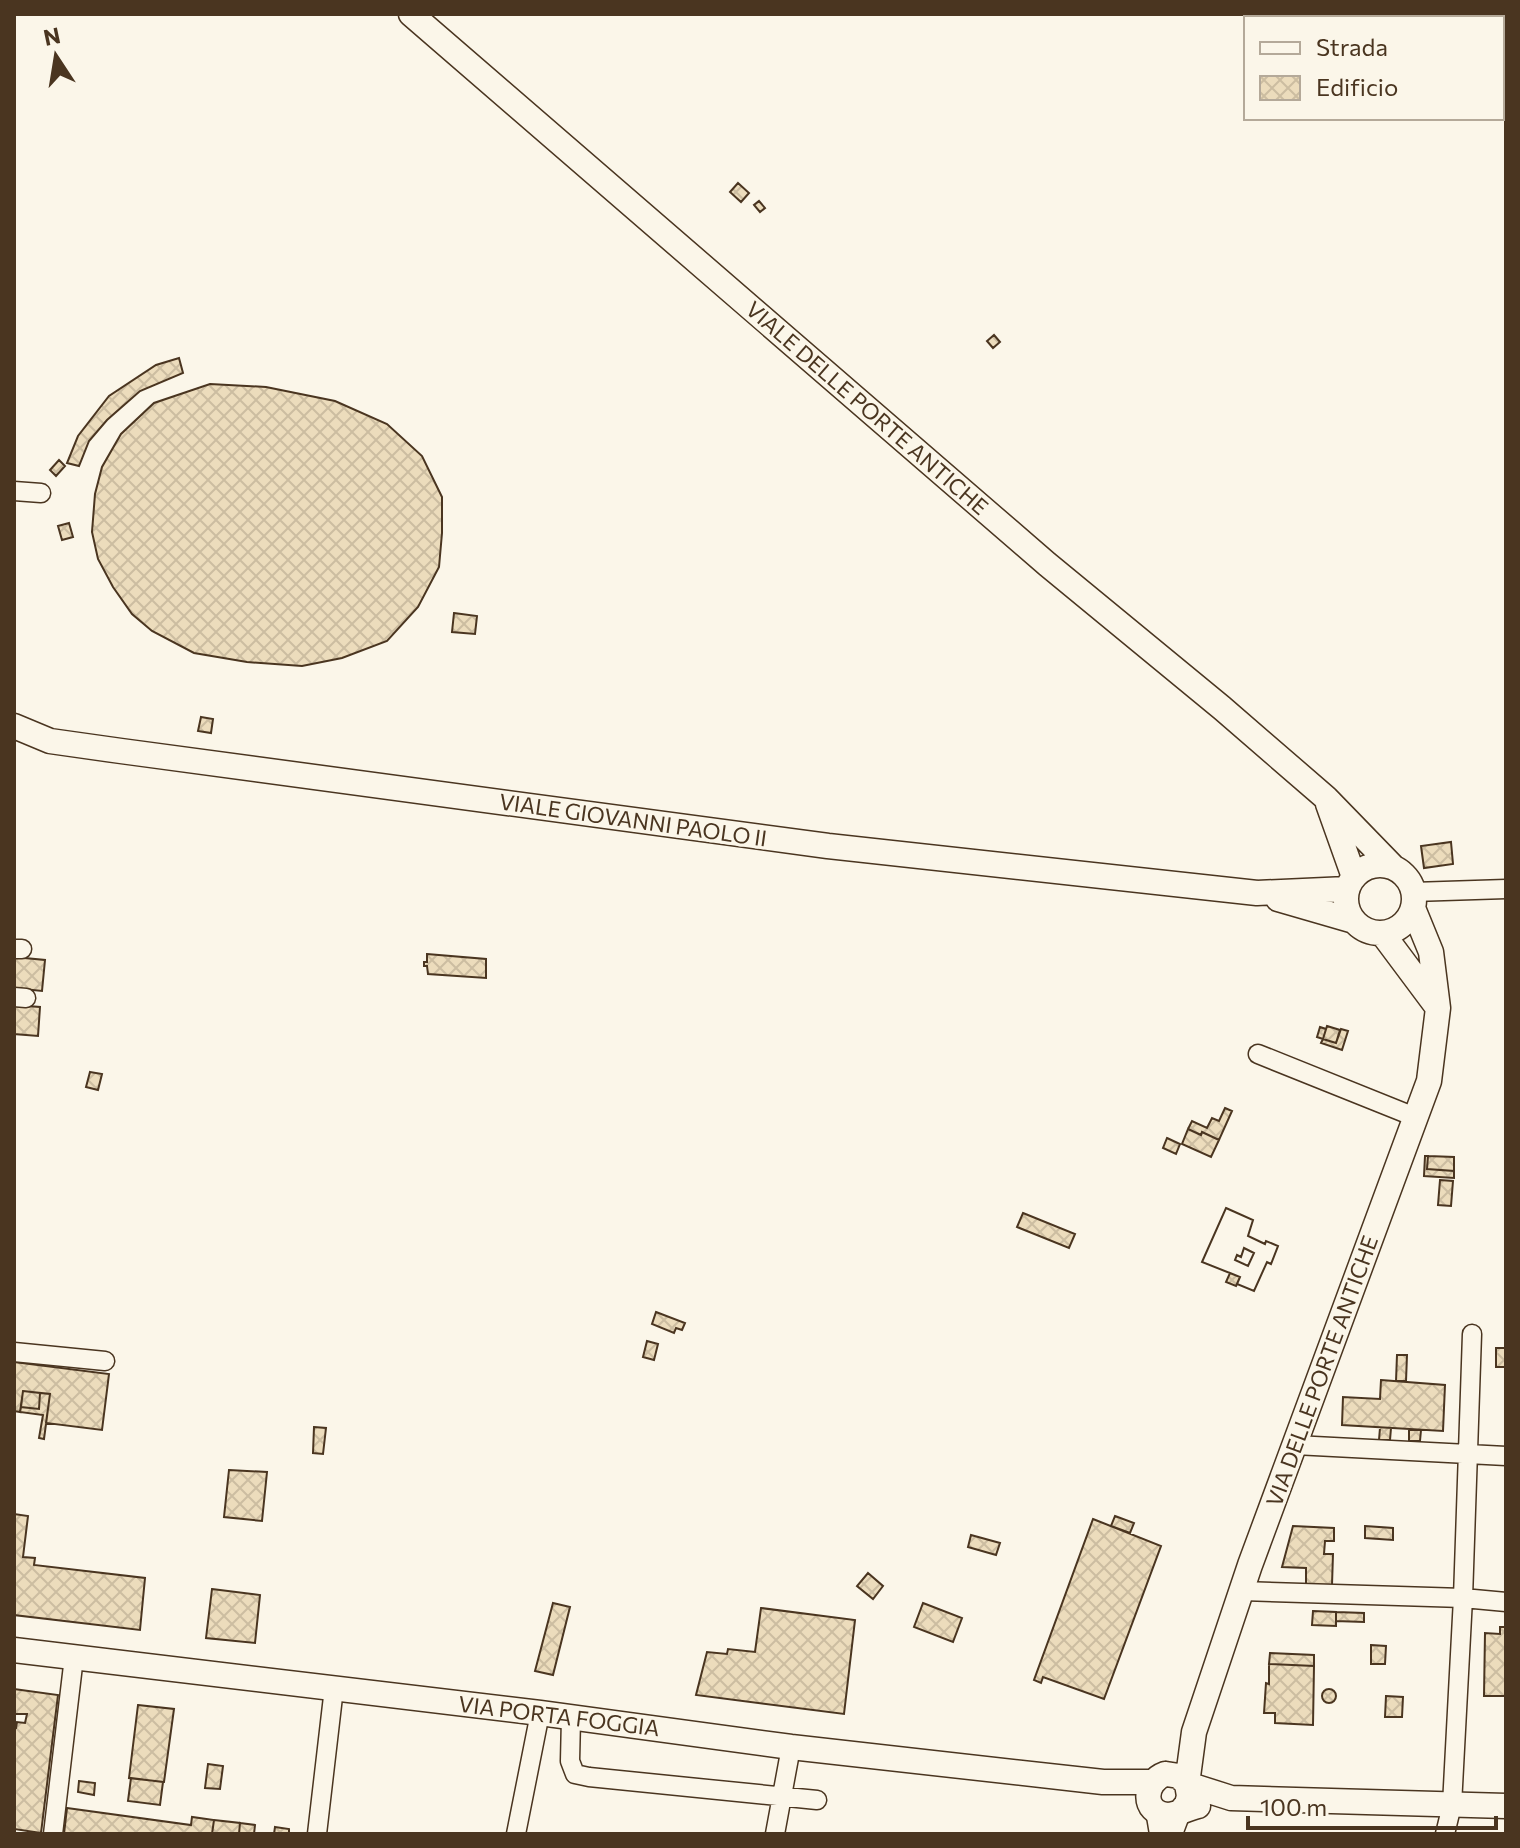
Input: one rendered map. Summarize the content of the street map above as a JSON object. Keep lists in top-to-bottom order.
{
  "streets": {
    "main road": [
      "VIALE DELLE PORTE ANTICHE",
      "VIALE GIOVANNI PAOLO II",
      "VIA DELLE PORTE ANTICHE",
      "VIA PORTA FOGGIA"
    ]
  },
  "crossings": [
    ["VIALE DELLE PORTE ANTICHE", "VIA DELLE PORTE ANTICHE"],
    ["VIA DELLE PORTE ANTICHE", "VIA PORTA FOGGIA"]
  ],
  "legend": ["Strada", "Edificio"],
  "scale_bar": "100 m",
  "north": "top"
}
